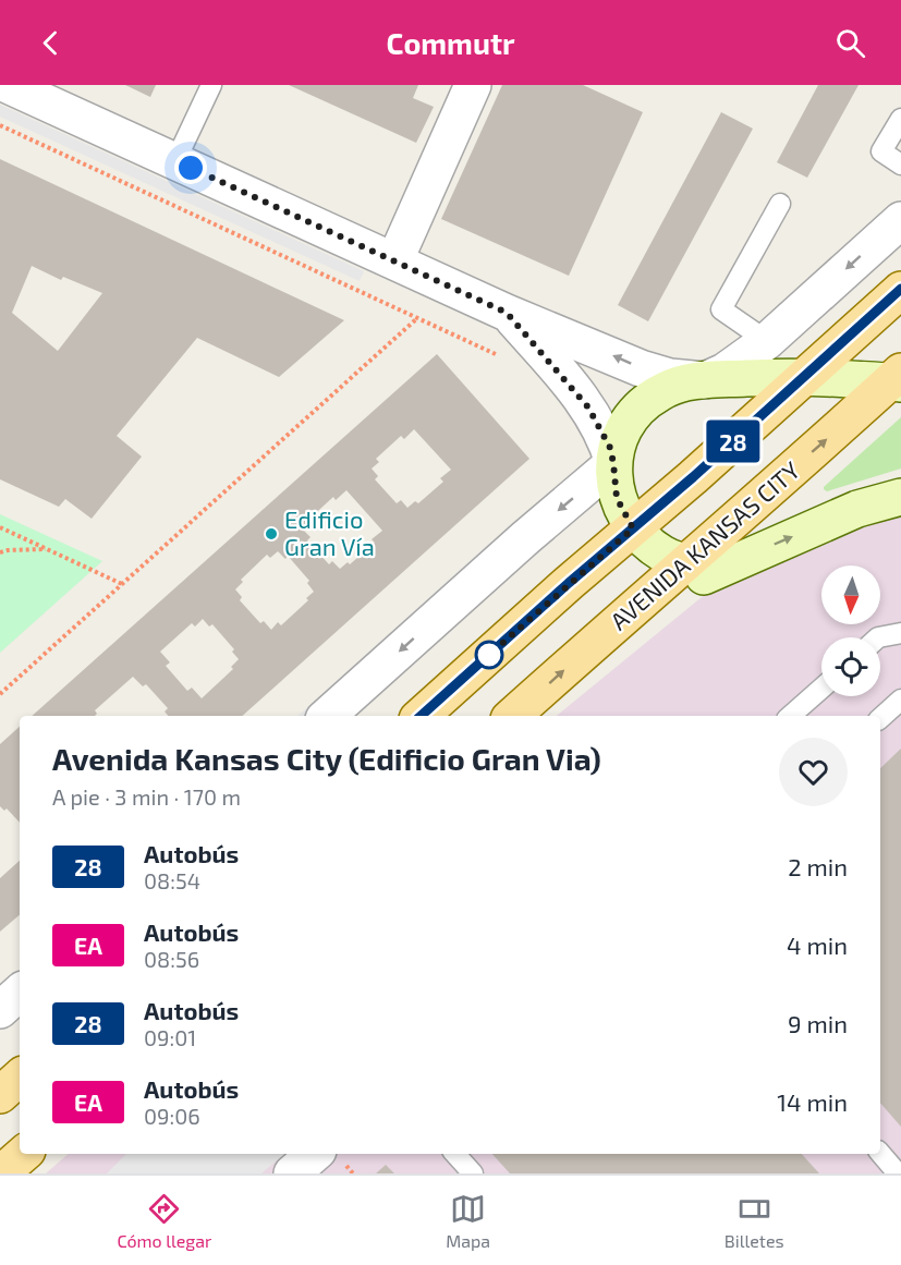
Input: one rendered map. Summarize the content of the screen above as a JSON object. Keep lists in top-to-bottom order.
{
  "streets": {
    "main road": ["AVENIDA KANSAS CITY"]
  },
  "places": ["Edificio Gran Vía"],
  "lines": ["bus line 28"],
  "north": "bottom",
  "page": {
    "header": "Commutr",
    "on_map": "28",
    "heading": ["Avenida Kansas City (Edificio Gran Via)", "A pie · 3 min · 170 m"],
    "list": [
      {
        "mark": "28",
        "name": "Autobús",
        "note": "08:54",
        "value": "2 min"
      },
      {
        "mark": "EA",
        "name": "Autobús",
        "note": "08:56",
        "value": "4 min"
      },
      {
        "mark": "28",
        "name": "Autobús",
        "note": "09:01",
        "value": "9 min"
      },
      {
        "mark": "EA",
        "name": "Autobús",
        "note": "09:06",
        "value": "14 min"
      }
    ],
    "tabs": ["Cómo llegar", "Mapa", "Billetes"]
  }
}
